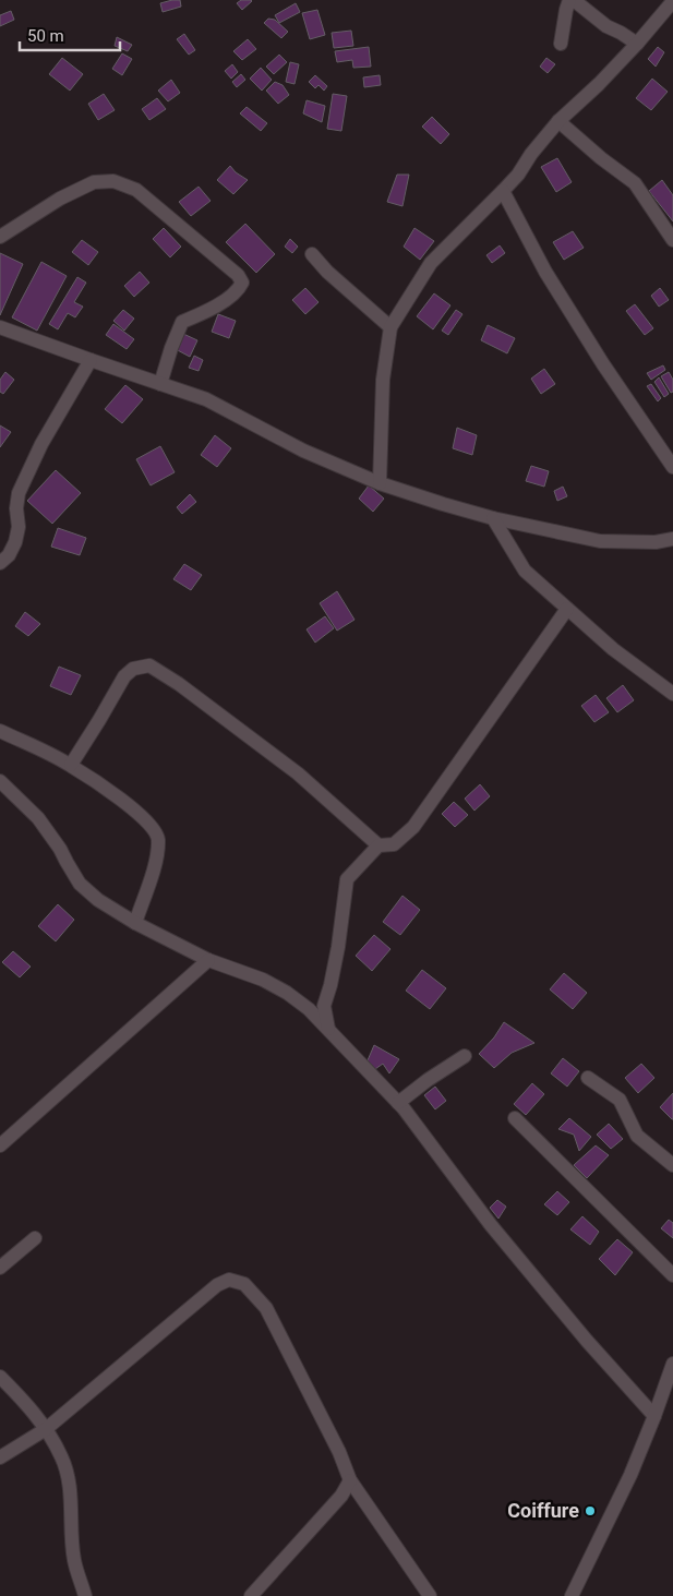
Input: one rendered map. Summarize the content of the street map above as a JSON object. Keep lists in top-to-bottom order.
{
  "places": ["Coiffure"],
  "scale_bar": "50 m"
}
